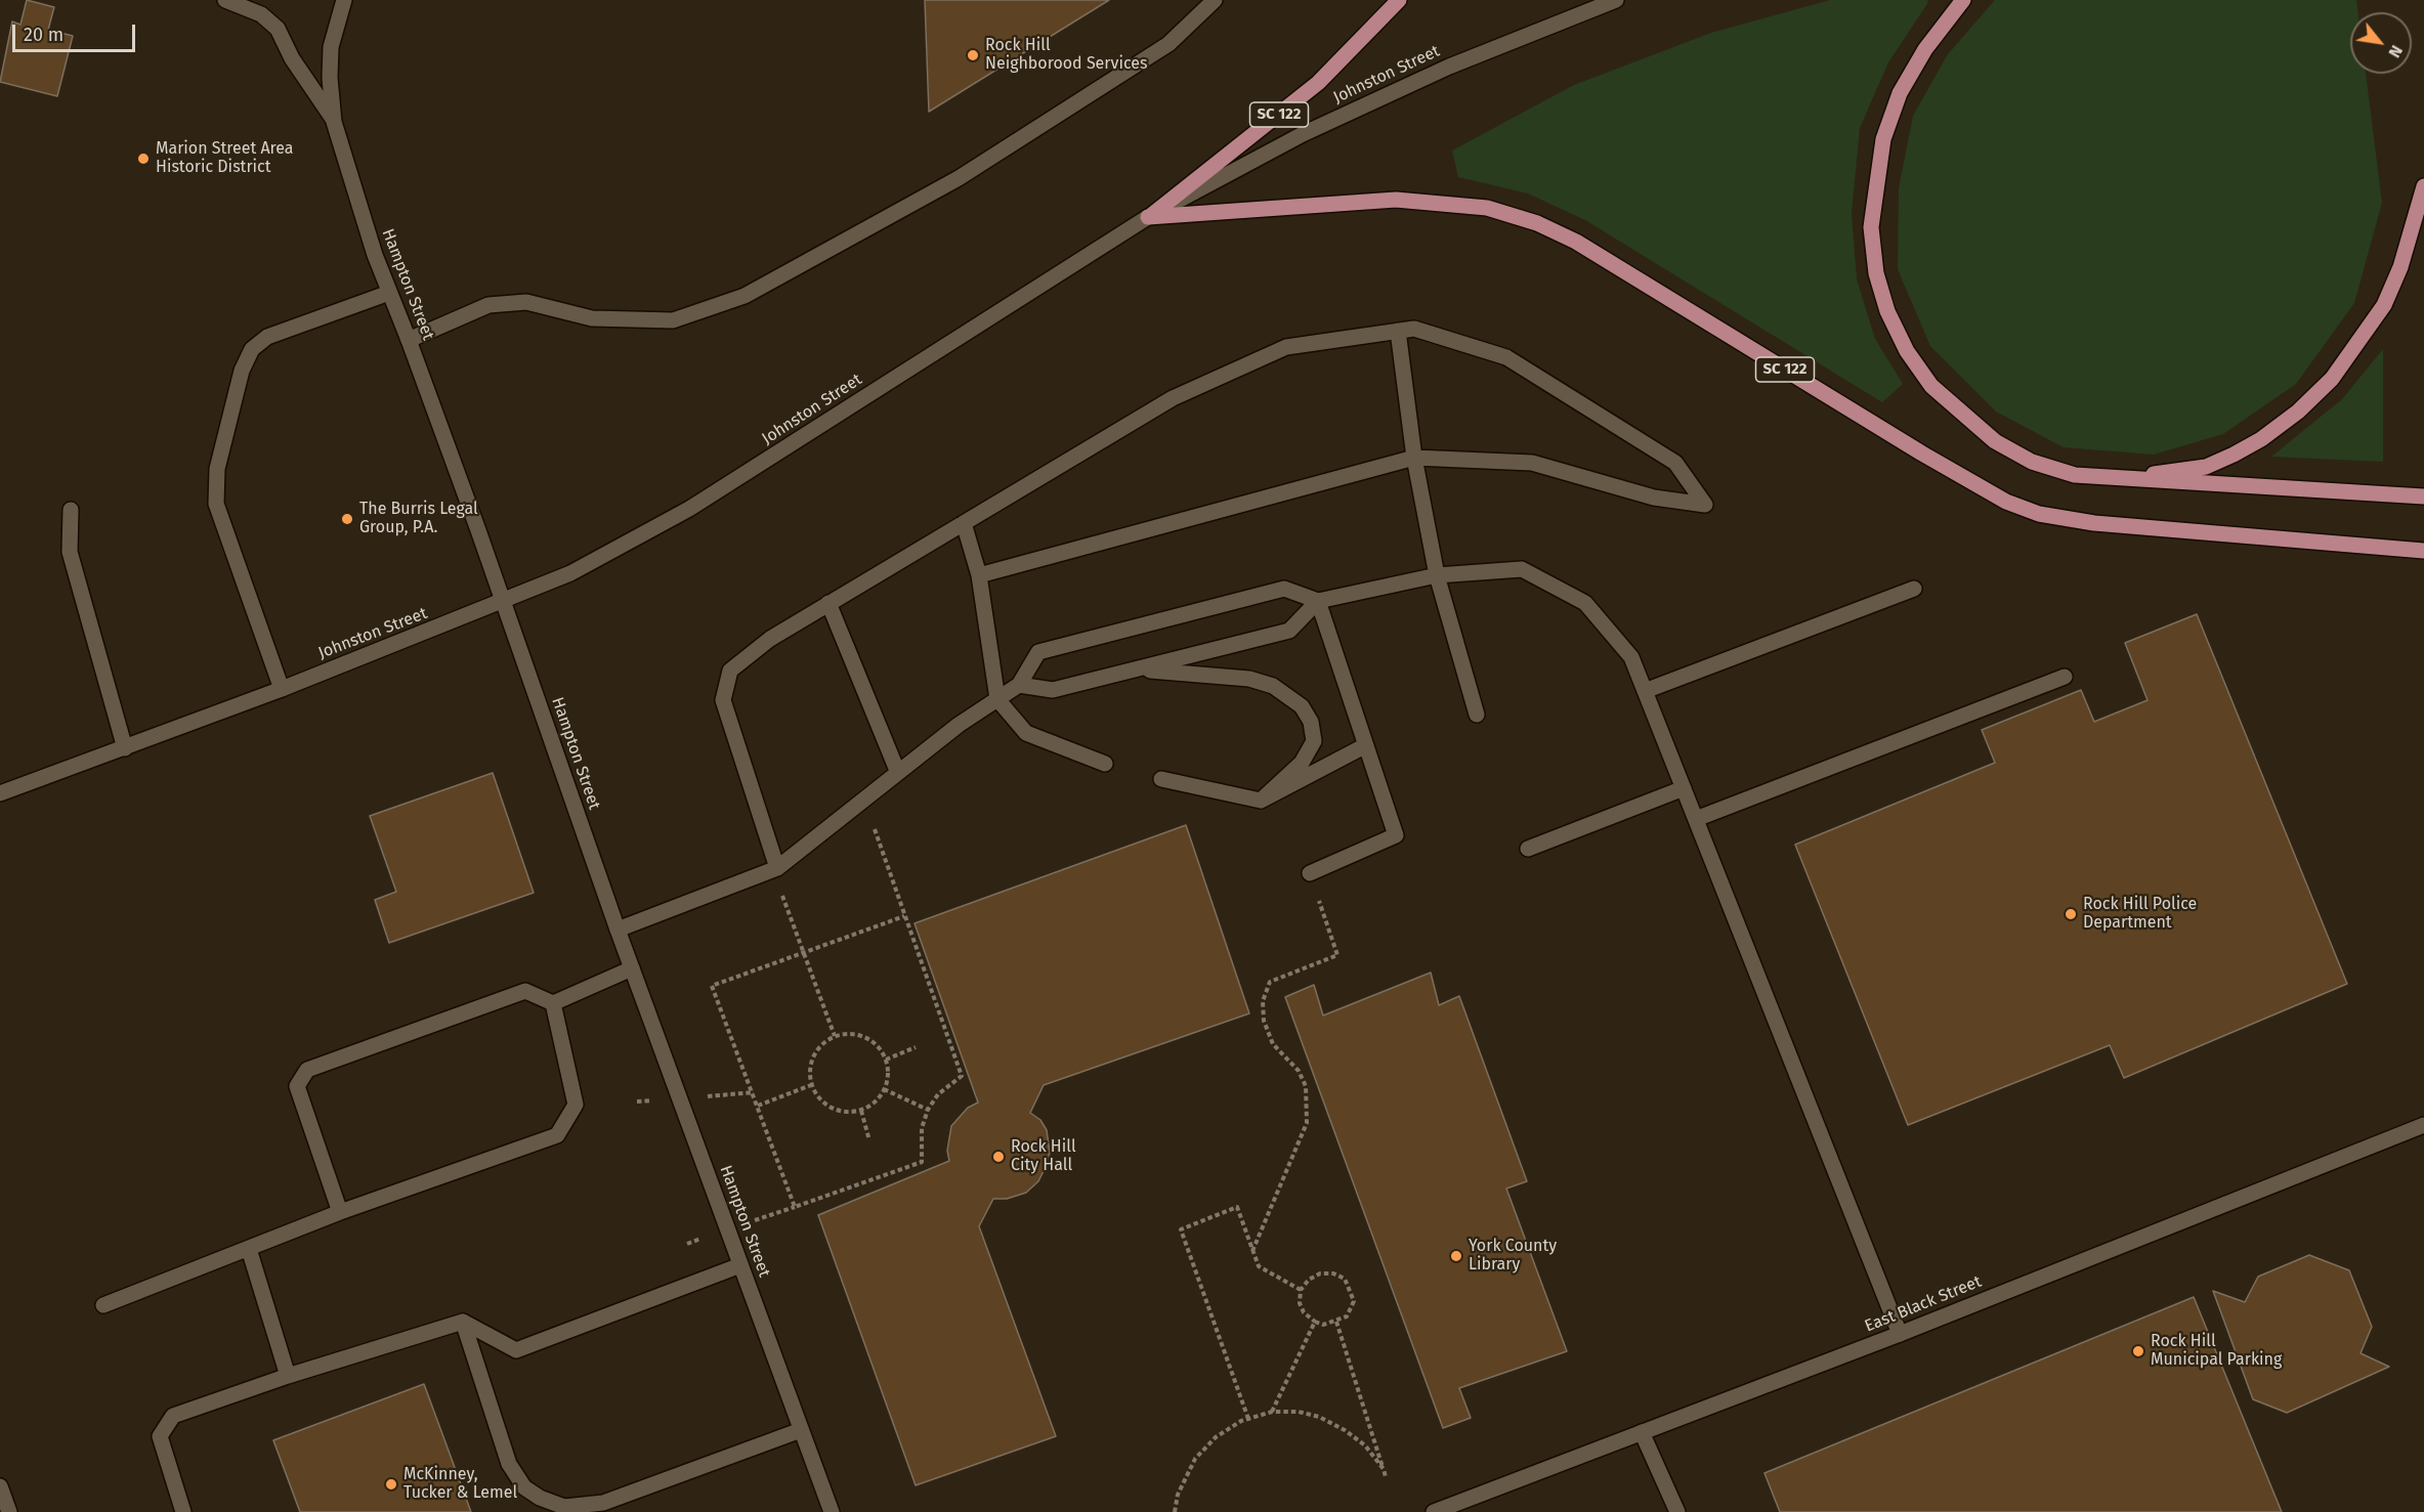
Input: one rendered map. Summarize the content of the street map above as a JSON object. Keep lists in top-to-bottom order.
{
  "streets": {
    "main road": [
      "Johnston Street",
      "SC 122",
      "Hampton Street",
      "East Black Street"
    ]
  },
  "crossings": [
    ["Johnston Street", "SC 122"],
    ["Johnston Street", "Hampton Street"]
  ],
  "places": [
    "Rock Hill Neighborood Services",
    "Marion Street Area Historic District",
    "The Burris Legal Group, P.A.",
    "Rock Hill Police Department",
    "Rock Hill City Hall",
    "York County Library",
    "Rock Hill Municipal Parking",
    "McKinney, Tucker & Lemel"
  ],
  "scale_bar": "20 m",
  "north": "bottom right"
}
